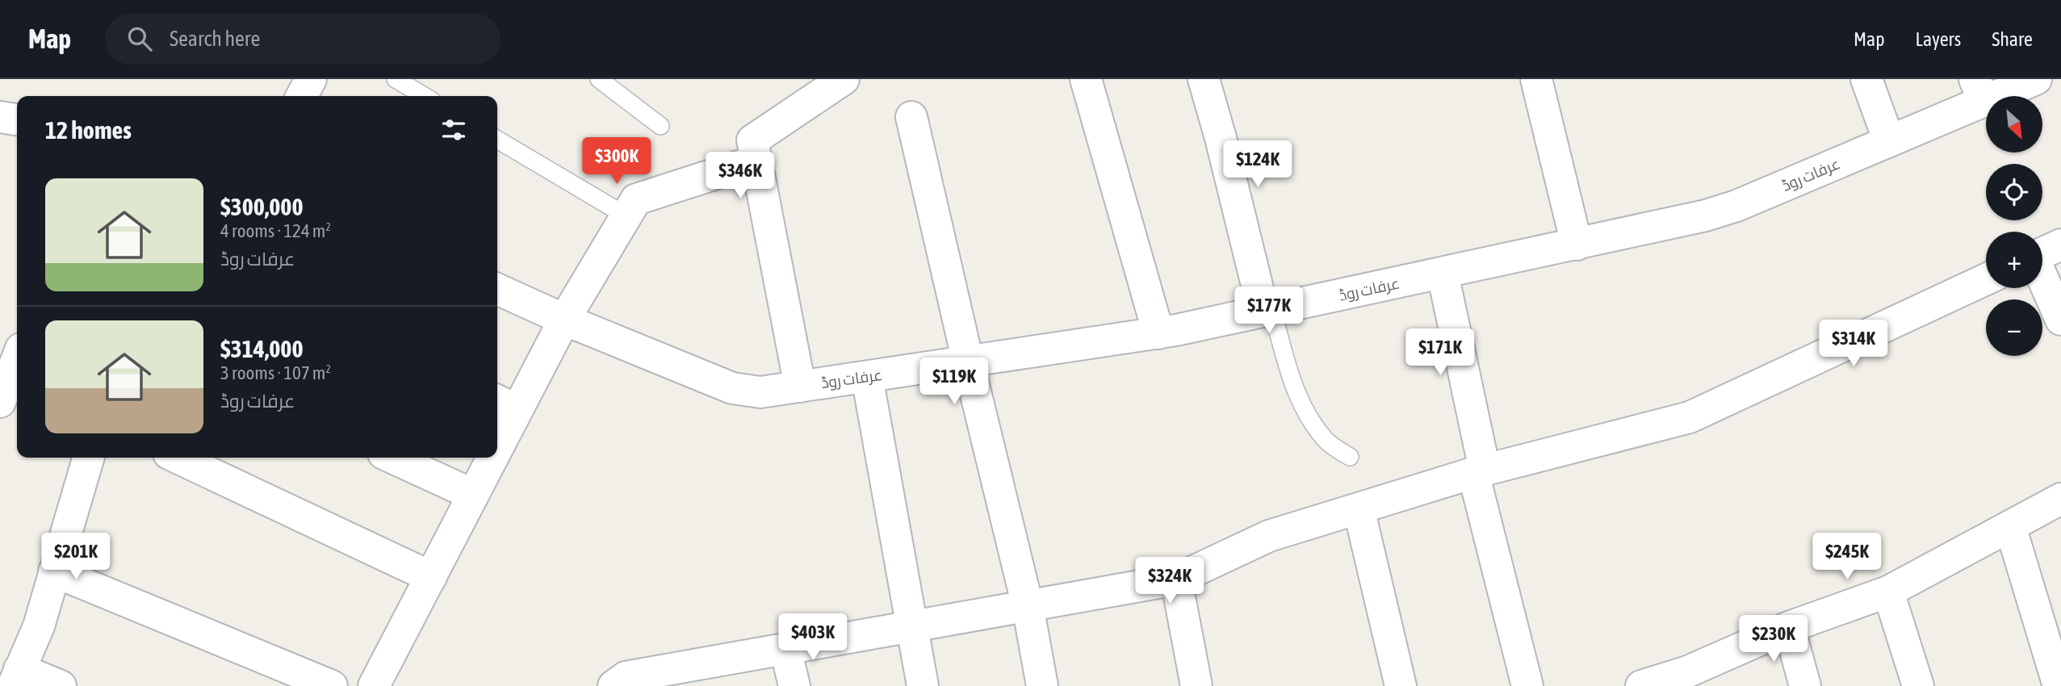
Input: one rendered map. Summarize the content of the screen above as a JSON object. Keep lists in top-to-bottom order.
{
  "streets": {
    "street": ["عرفات روڈ"]
  },
  "north": "bottom right",
  "page": {
    "header": "Map",
    "search": "Search here",
    "nav": ["Map", "Layers", "Share"],
    "map_buttons": ["+", "−"],
    "heading": "12 homes",
    "price": [
      "$300K",
      "$124K",
      "$346K",
      "$177K",
      "$314K",
      "$171K",
      "$119K",
      "$201K",
      "$245K",
      "$324K",
      "$403K",
      "$230K"
    ],
    "list": [
      {
        "name": "$300,000",
        "note": "4 rooms · 124 m² · عرفات روڈ"
      },
      {
        "name": "$314,000",
        "note": "3 rooms · 107 m² · عرفات روڈ"
      }
    ]
  }
}
